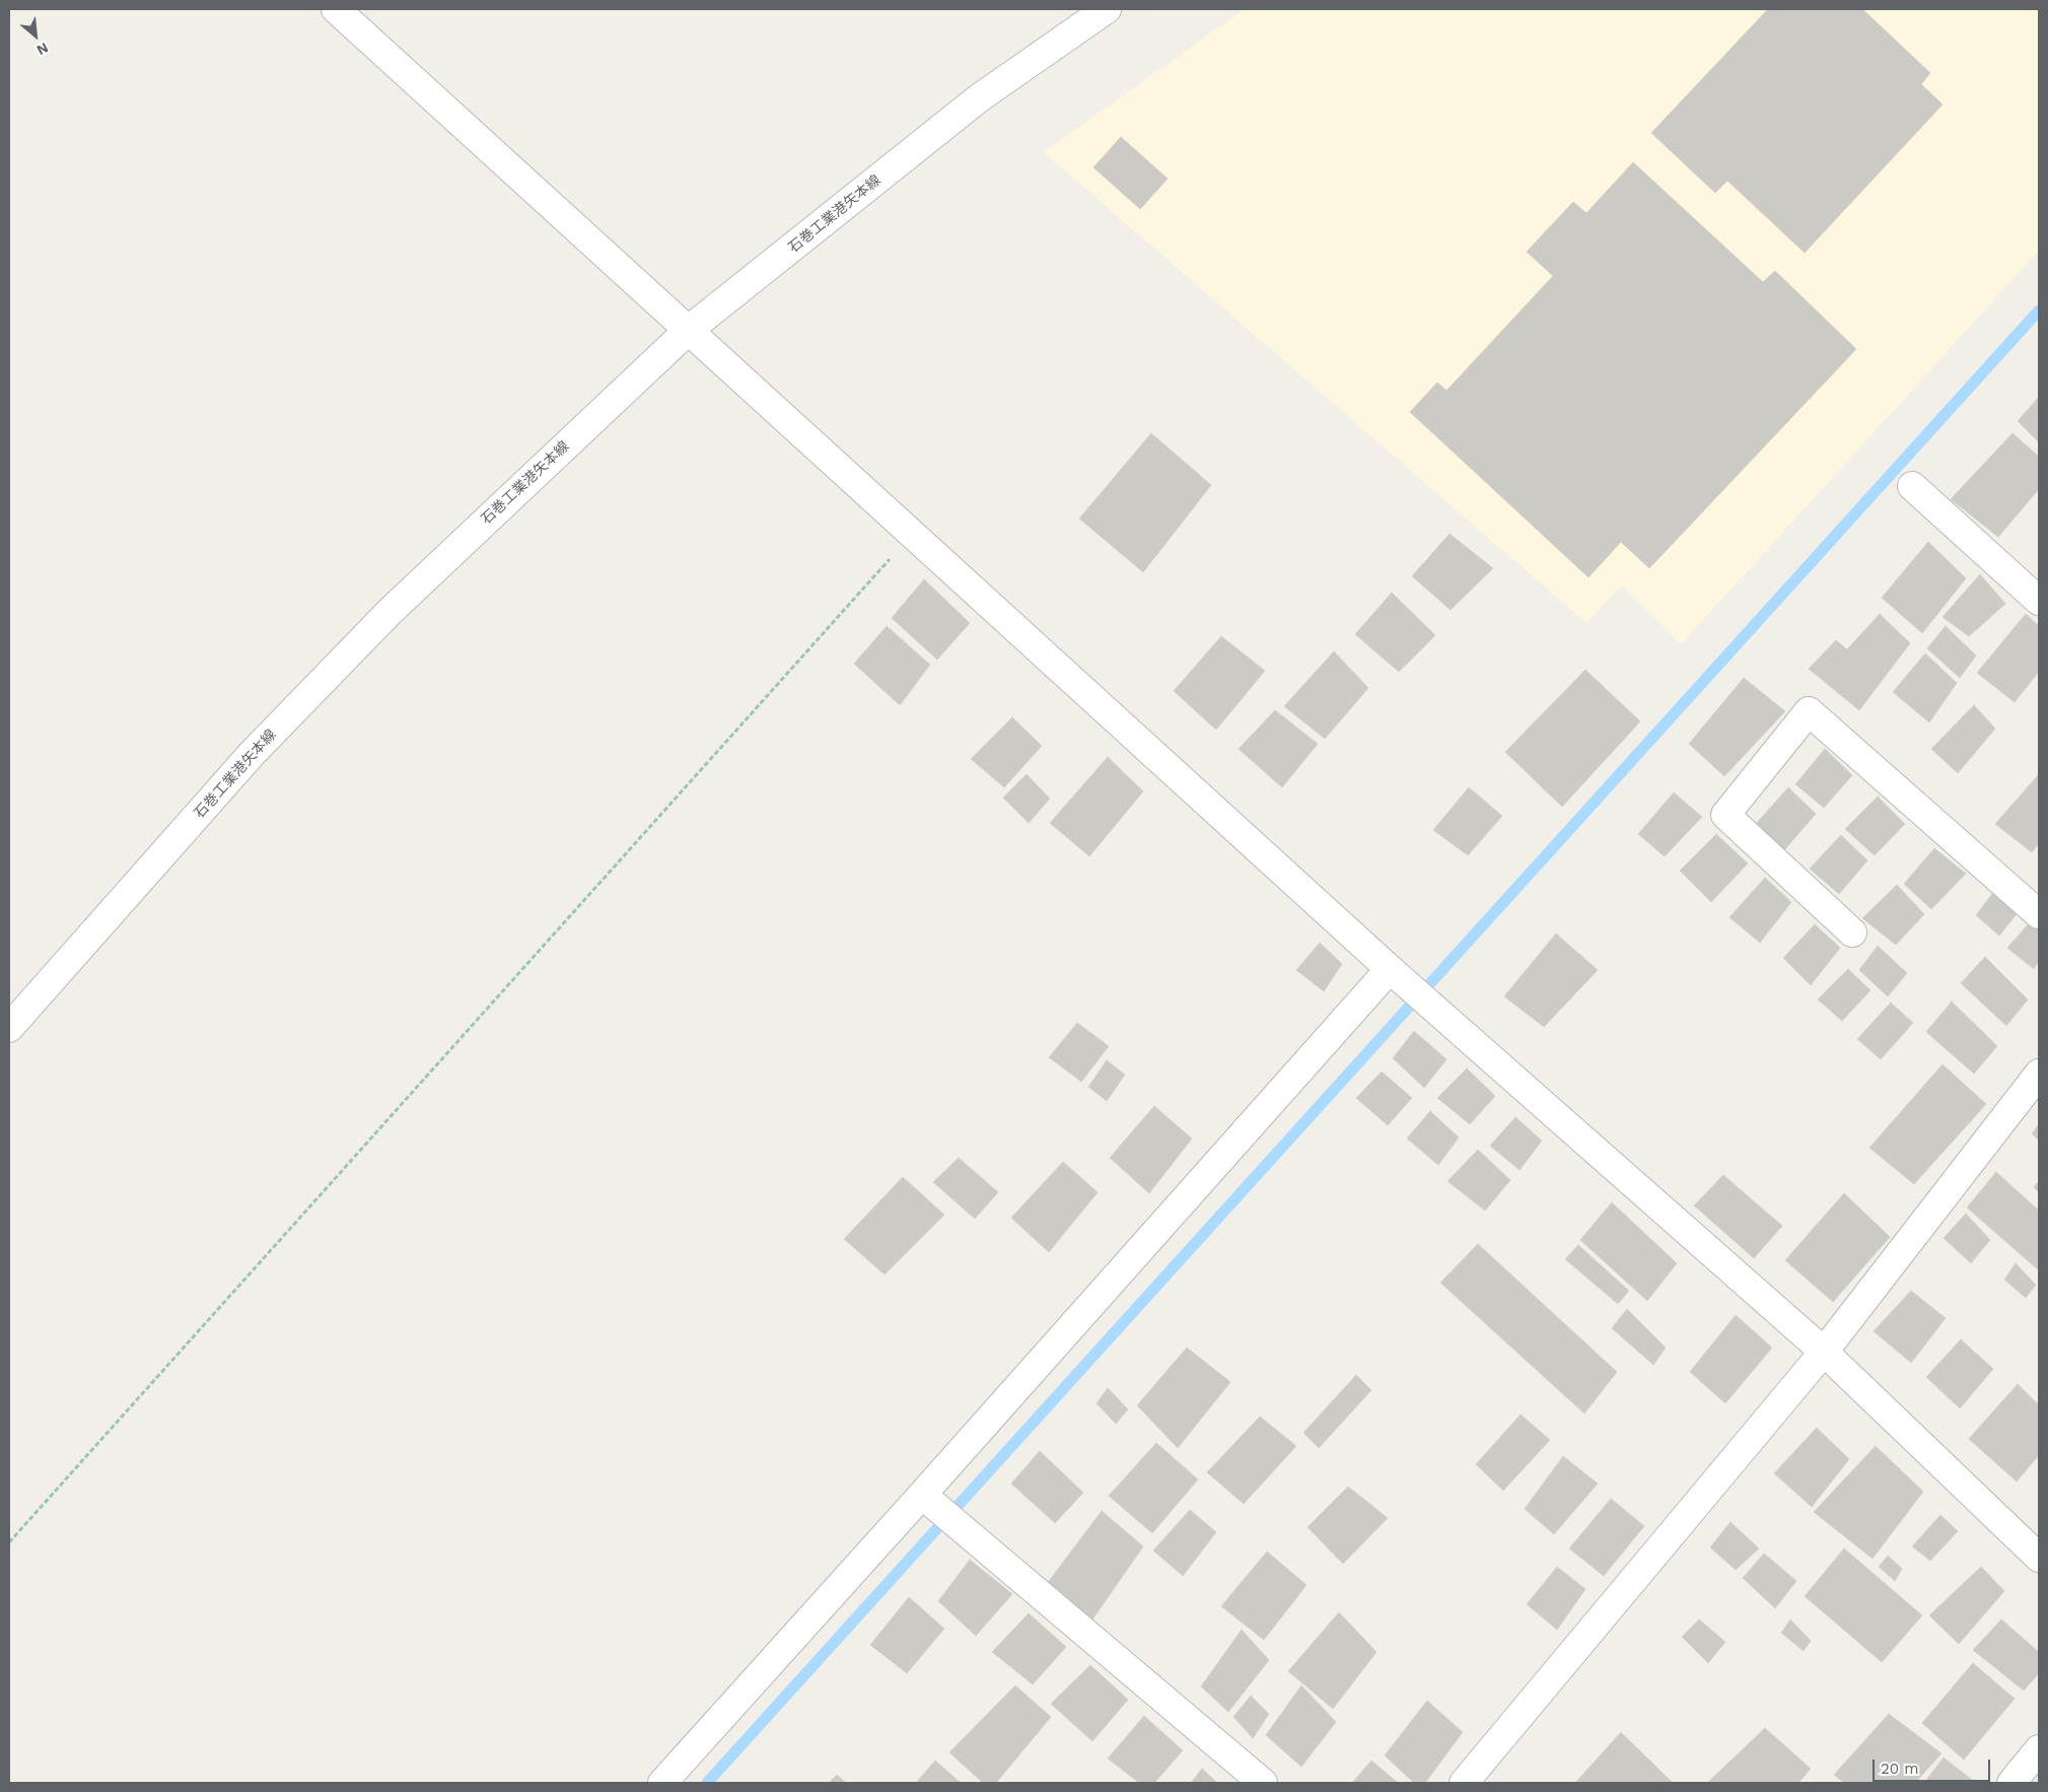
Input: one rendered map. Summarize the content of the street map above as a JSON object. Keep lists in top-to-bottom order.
{
  "streets": {
    "street": ["石巻工業港矢本線"]
  },
  "scale_bar": "20 m",
  "north": "bottom right"
}
